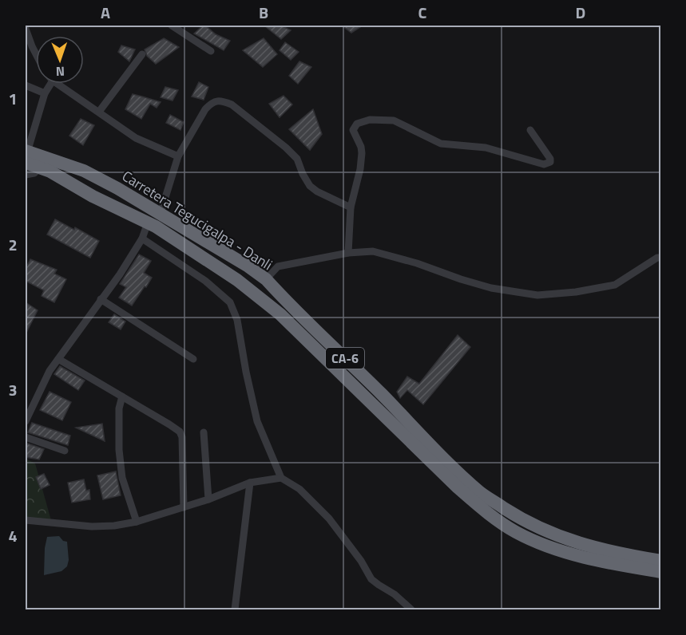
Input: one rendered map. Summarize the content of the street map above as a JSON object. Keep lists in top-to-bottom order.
{
  "streets": {
    "highway": ["Carretera Tegucigalpa - Danli", "CA-6"]
  },
  "north": "bottom",
  "grid": {
    "columns": [
      "A",
      "B",
      "C",
      "D"
    ],
    "rows": [
      "1",
      "2",
      "3",
      "4"
    ]
  }
}
